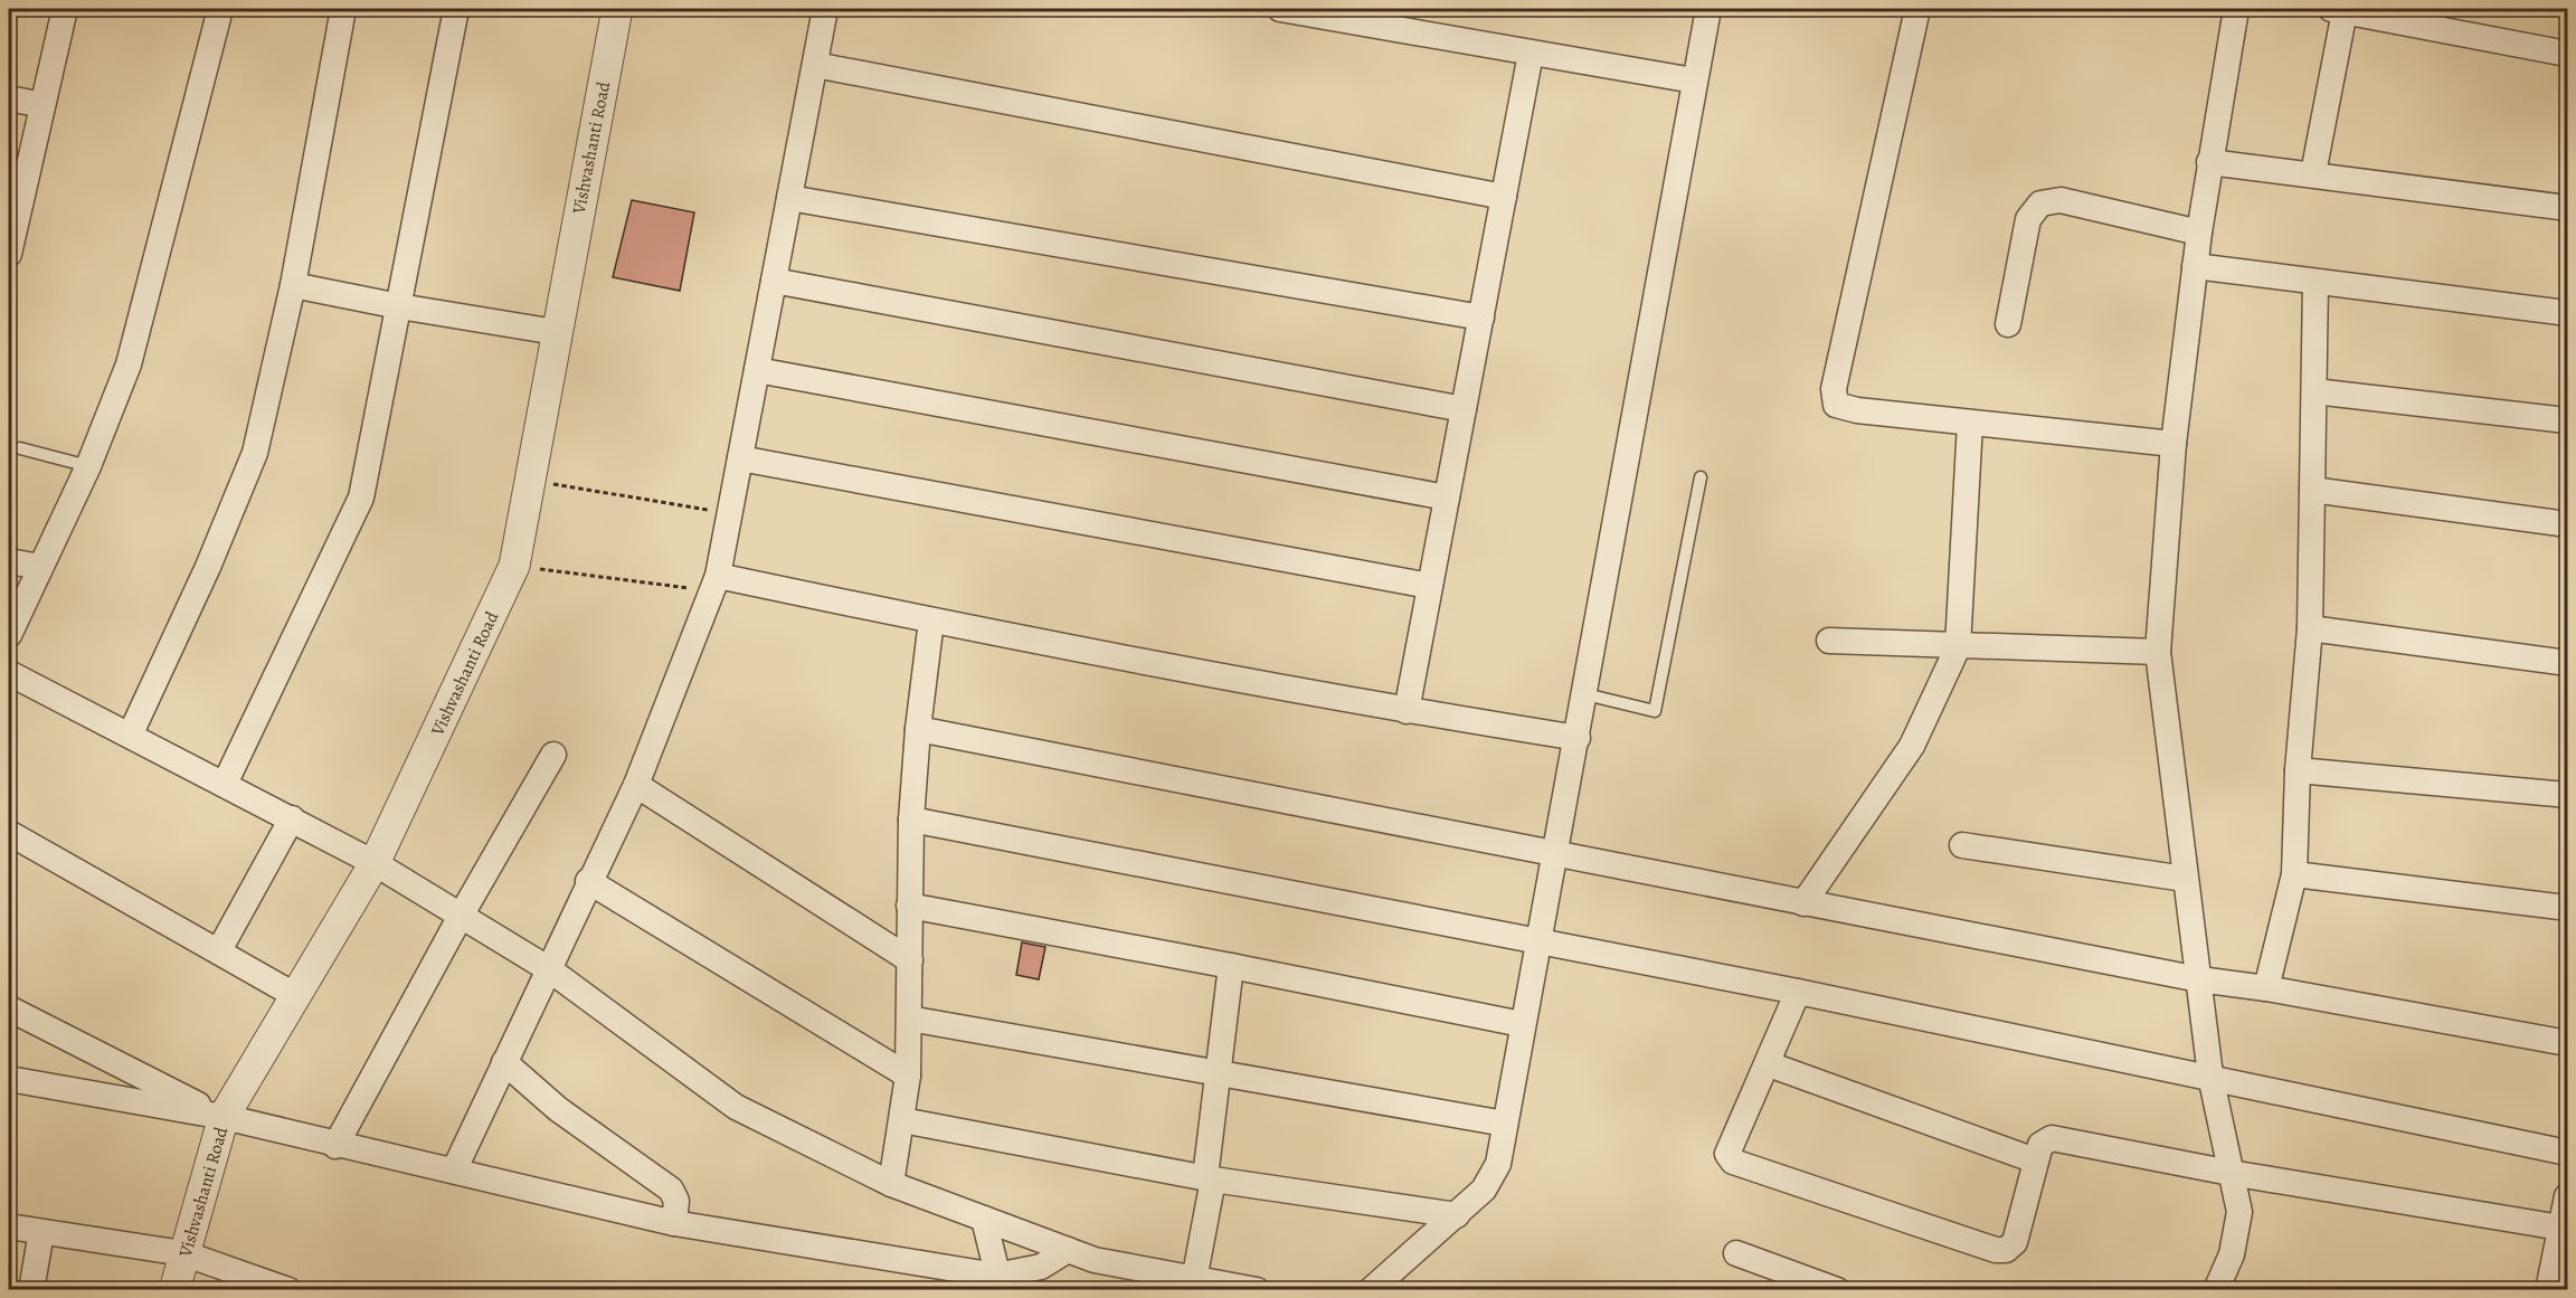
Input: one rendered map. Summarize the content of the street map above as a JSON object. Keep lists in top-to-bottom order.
{
  "streets": {
    "street": ["Vishvashanti Road"]
  }
}
